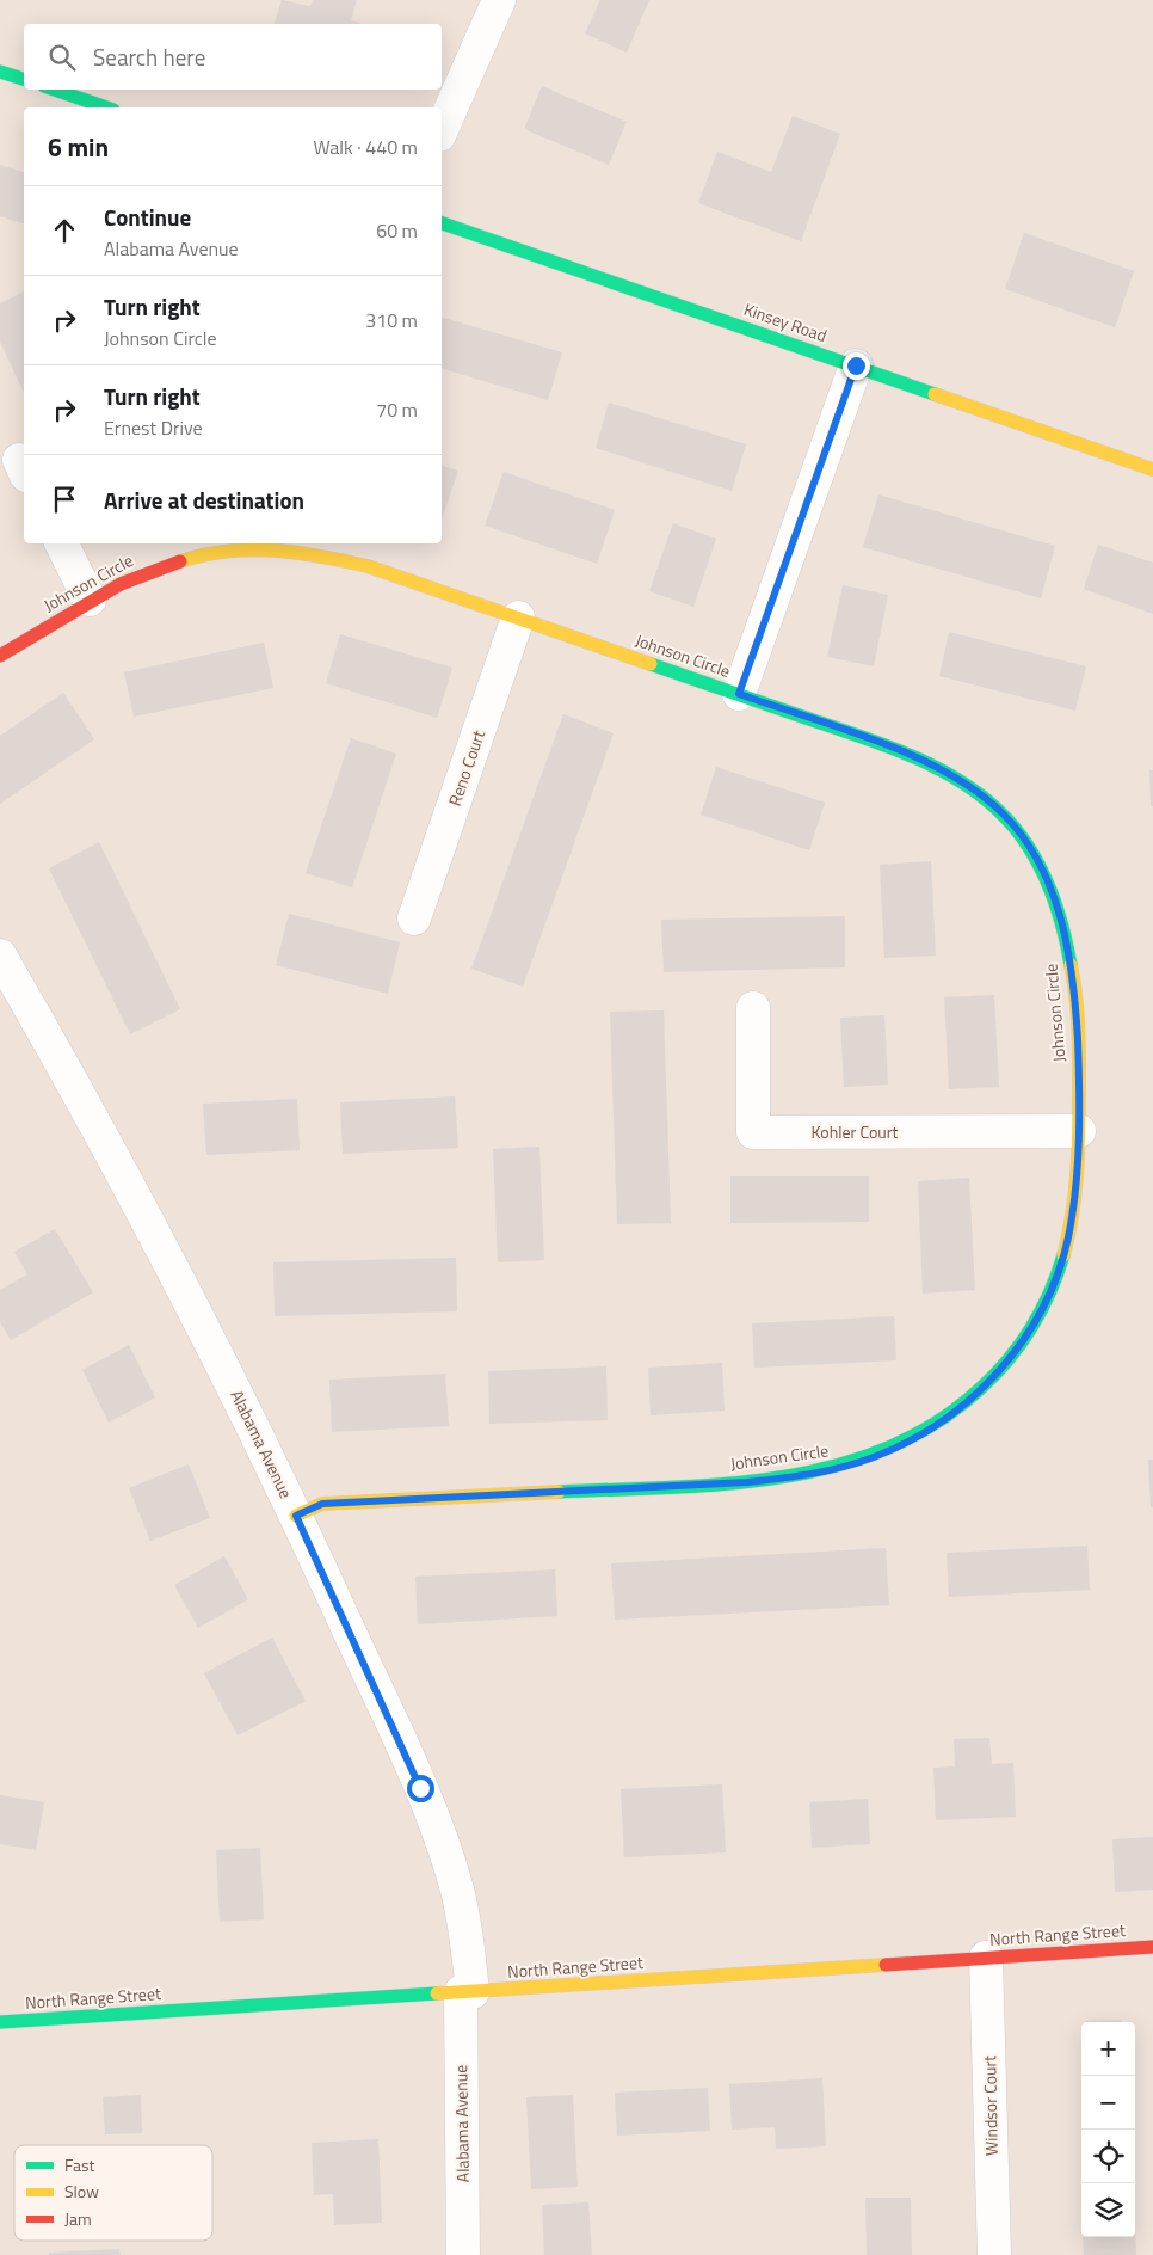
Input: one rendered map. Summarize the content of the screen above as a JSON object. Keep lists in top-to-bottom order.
{
  "streets": {
    "street": [
      "Kinsey Road",
      "Johnson Circle",
      "Reno Court",
      "Kohler Court",
      "Alabama Avenue",
      "North Range Street",
      "Windsor Court"
    ]
  },
  "crossings": [
    ["Johnson Circle", "Reno Court"],
    ["Johnson Circle", "Kohler Court"],
    ["Johnson Circle", "Alabama Avenue"],
    ["Alabama Avenue", "North Range Street"],
    ["North Range Street", "Windsor Court"]
  ],
  "legend": ["Fast", "Slow", "Jam"],
  "page": {
    "search": "Search here",
    "heading": ["6 min", "Walk · 440 m"],
    "list": [
      ["Continue", "Alabama Avenue", "60 m"],
      ["Turn right", "Johnson Circle", "310 m"],
      ["Turn right", "Ernest Drive", "70 m"],
      "Arrive at destination"
    ],
    "map_buttons": ["+", "−"]
  }
}
